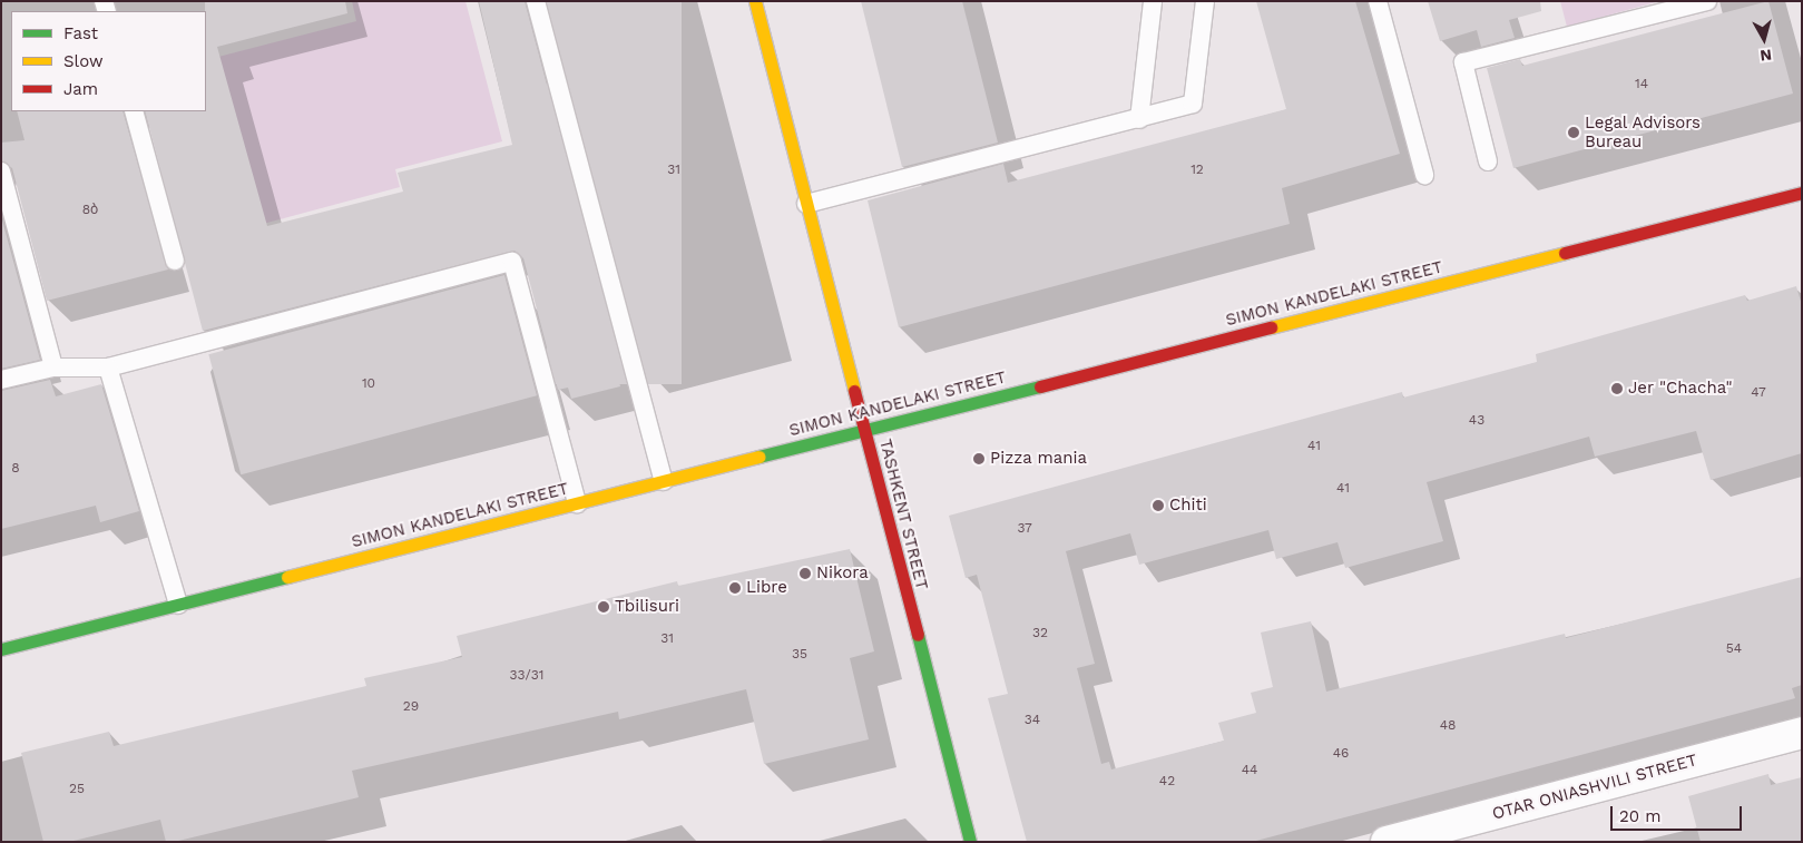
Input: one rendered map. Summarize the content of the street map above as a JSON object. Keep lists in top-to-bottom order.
{
  "streets": {
    "main road": ["SIMON KANDELAKI STREET", "TASHKENT STREET"],
    "street": ["OTAR ONIASHVILI STREET"]
  },
  "crossings": [
    ["SIMON KANDELAKI STREET", "TASHKENT STREET"]
  ],
  "places": [
    "Legal Advisors Bureau",
    "Jer \"Chacha\"",
    "Pizza mania",
    "Chiti",
    "Nikora",
    "Libre",
    "Tbilisuri"
  ],
  "house_numbers": [
    "14",
    "31",
    "12",
    "8ბ",
    "10",
    "47",
    "43",
    "41",
    "8",
    "41",
    "37",
    "32",
    "31",
    "54",
    "35",
    "33/31",
    "29",
    "34",
    "48",
    "46",
    "44",
    "42",
    "25"
  ],
  "legend": ["Fast", "Slow", "Jam"],
  "scale_bar": "20 m",
  "north": "bottom"
}
